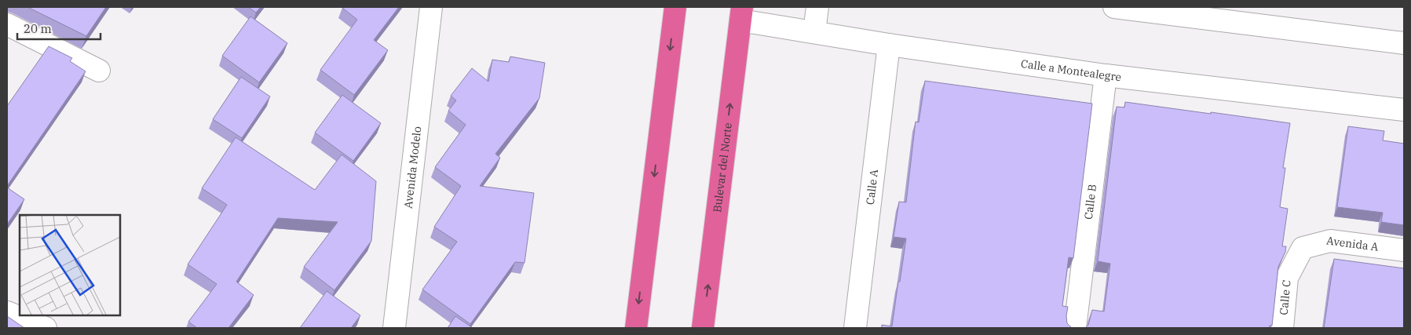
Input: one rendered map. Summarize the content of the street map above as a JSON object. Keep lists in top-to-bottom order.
{
  "streets": {
    "highway": ["Bulevar del Norte"],
    "street": [
      "Calle a Montealegre",
      "Avenida Modelo",
      "Calle A",
      "Calle B",
      "Avenida A",
      "Calle C"
    ]
  },
  "crossings": [
    ["Calle a Montealegre", "Bulevar del Norte"],
    ["Calle a Montealegre", "Calle A"],
    ["Calle a Montealegre", "Calle B"],
    ["Avenida A", "Calle C"]
  ],
  "scale_bar": "20 m"
}
